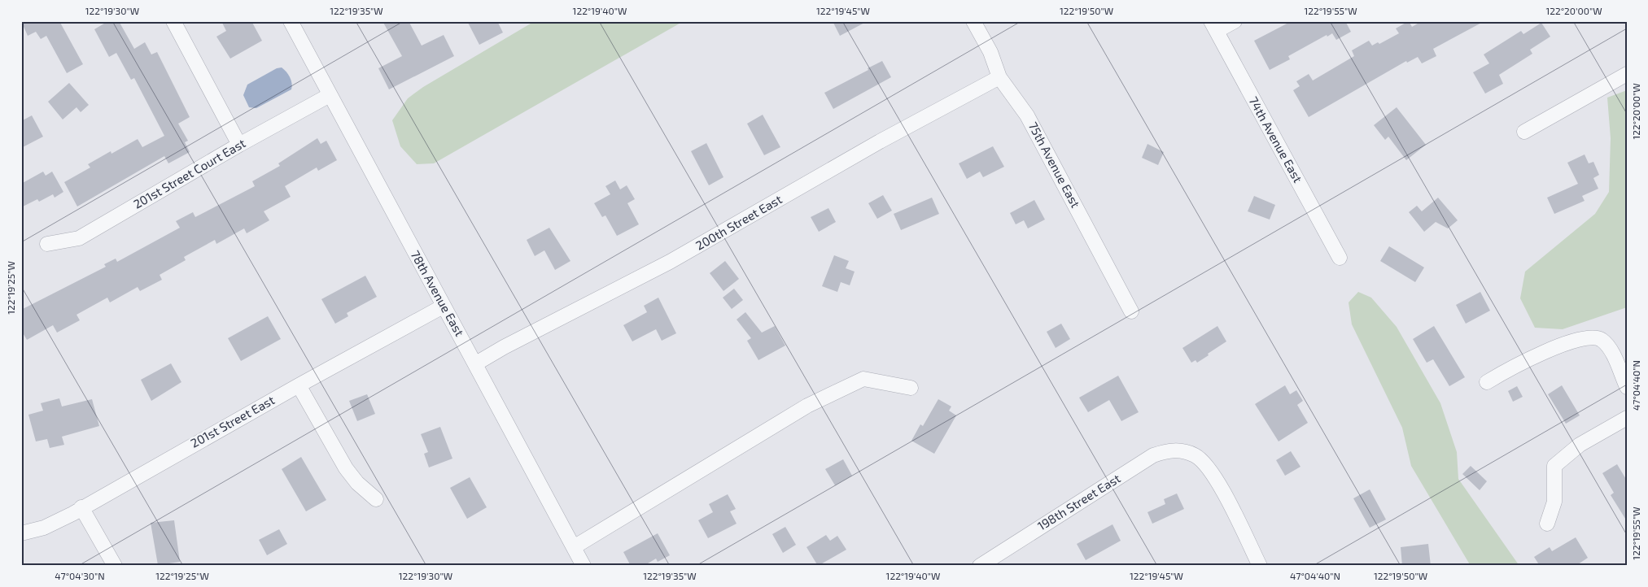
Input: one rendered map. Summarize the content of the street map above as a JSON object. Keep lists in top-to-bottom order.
{
  "streets": {
    "street": [
      "74th Avenue East",
      "75th Avenue East",
      "201st Street Court East",
      "200th Street East",
      "78th Avenue East",
      "201st Street East",
      "198th Street East"
    ]
  },
  "crossings": [
    ["75th Avenue East", "200th Street East"],
    ["201st Street Court East", "78th Avenue East"],
    ["200th Street East", "78th Avenue East"],
    ["78th Avenue East", "201st Street East"]
  ],
  "coordinates": [
    "122°19'30\"W",
    "122°19'35\"W",
    "122°19'40\"W",
    "122°19'45\"W",
    "122°19'50\"W",
    "122°19'55\"W",
    "122°20'00\"W",
    "122°19'25\"W",
    "47°04'40\"N",
    "47°04'30\"N"
  ]
}
